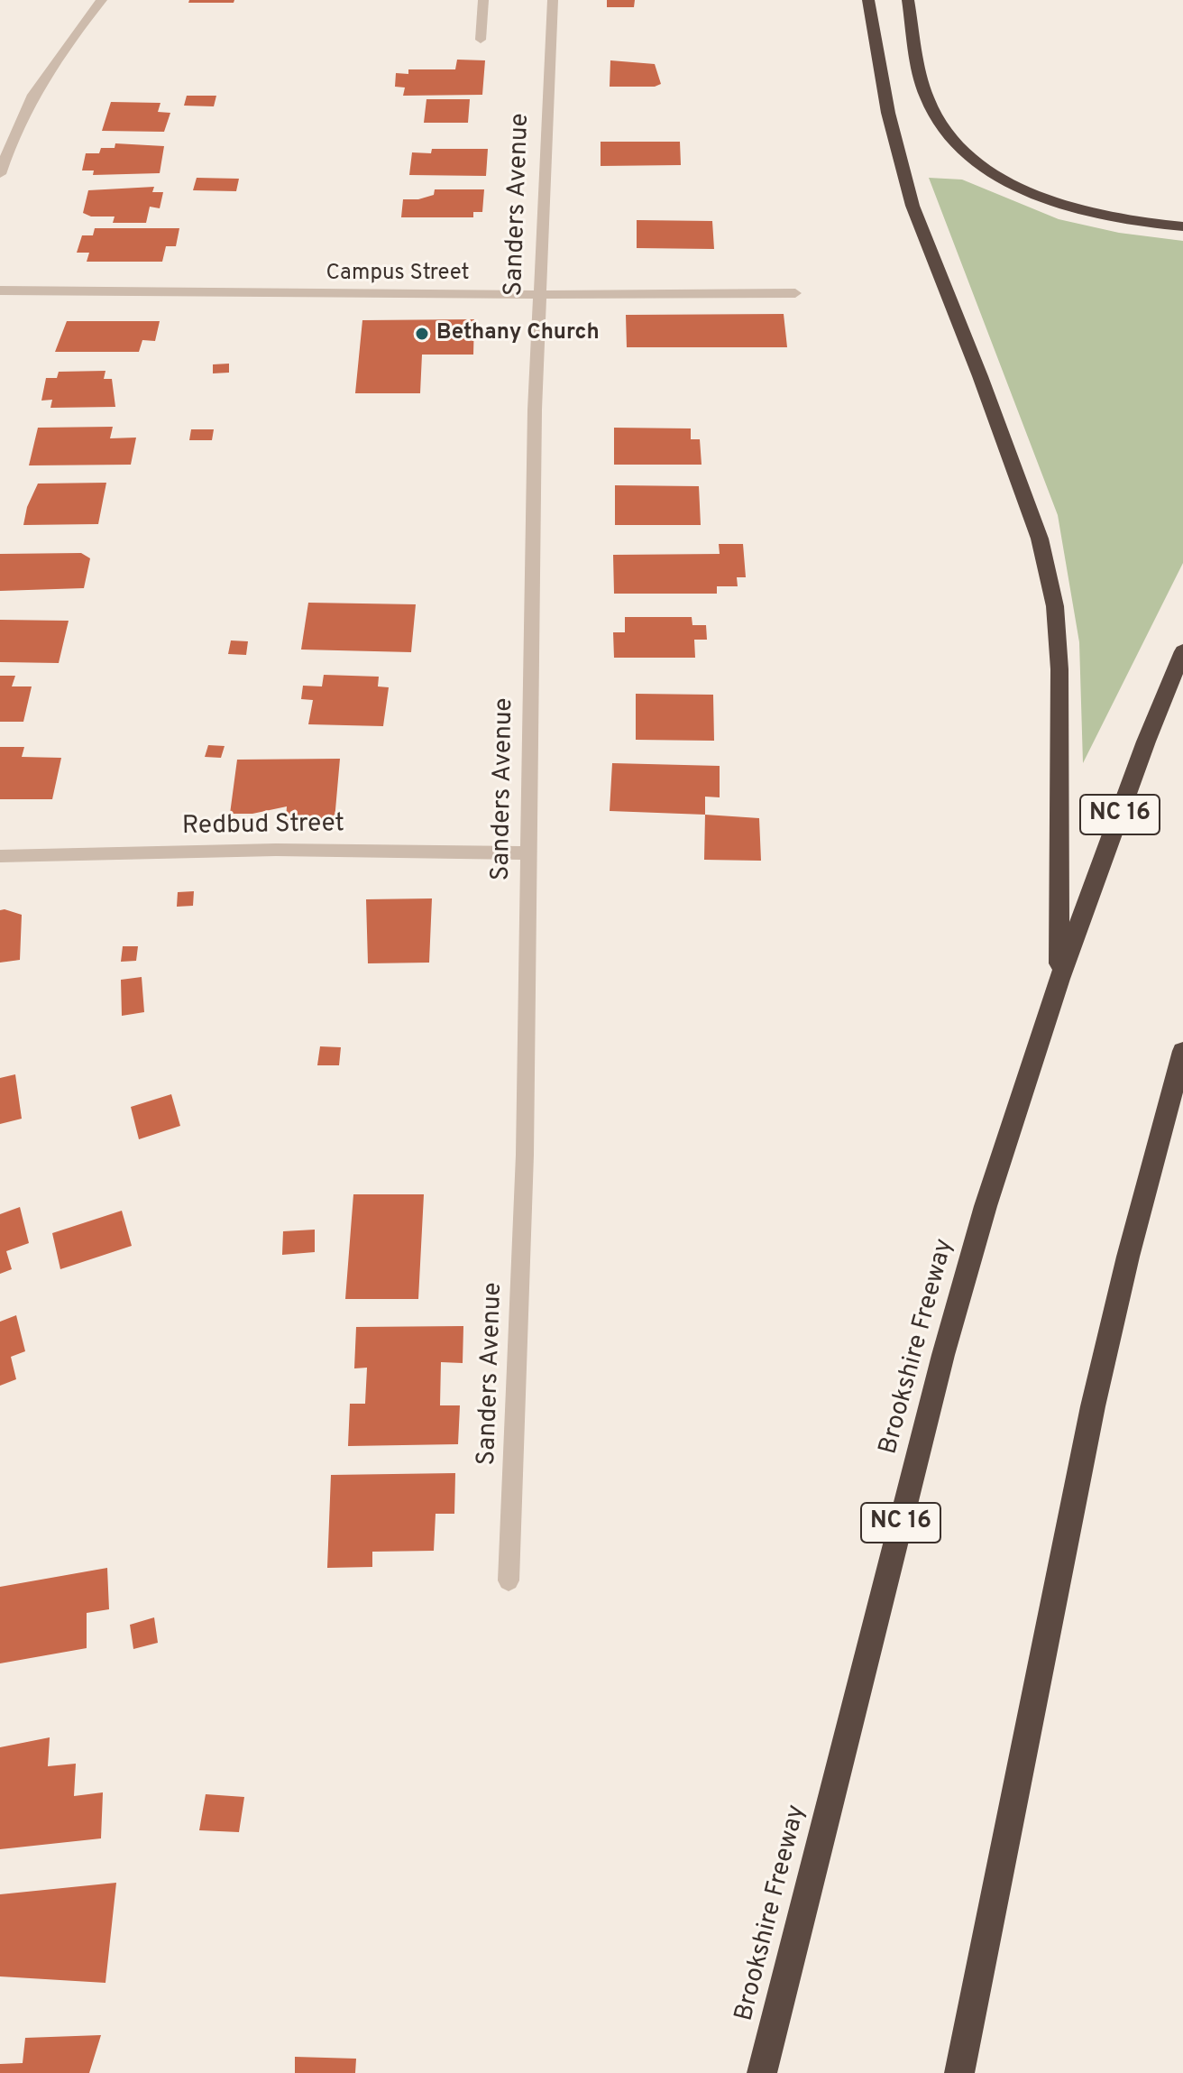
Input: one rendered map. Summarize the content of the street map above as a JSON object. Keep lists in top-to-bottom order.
{
  "streets": {
    "highway": ["NC 16", "Brookshire Freeway"],
    "street": ["Sanders Avenue", "Campus Street", "Redbud Street"]
  },
  "crossings": [
    ["Sanders Avenue", "Campus Street"],
    ["Sanders Avenue", "Redbud Street"]
  ],
  "places": ["Bethany Church"]
}
